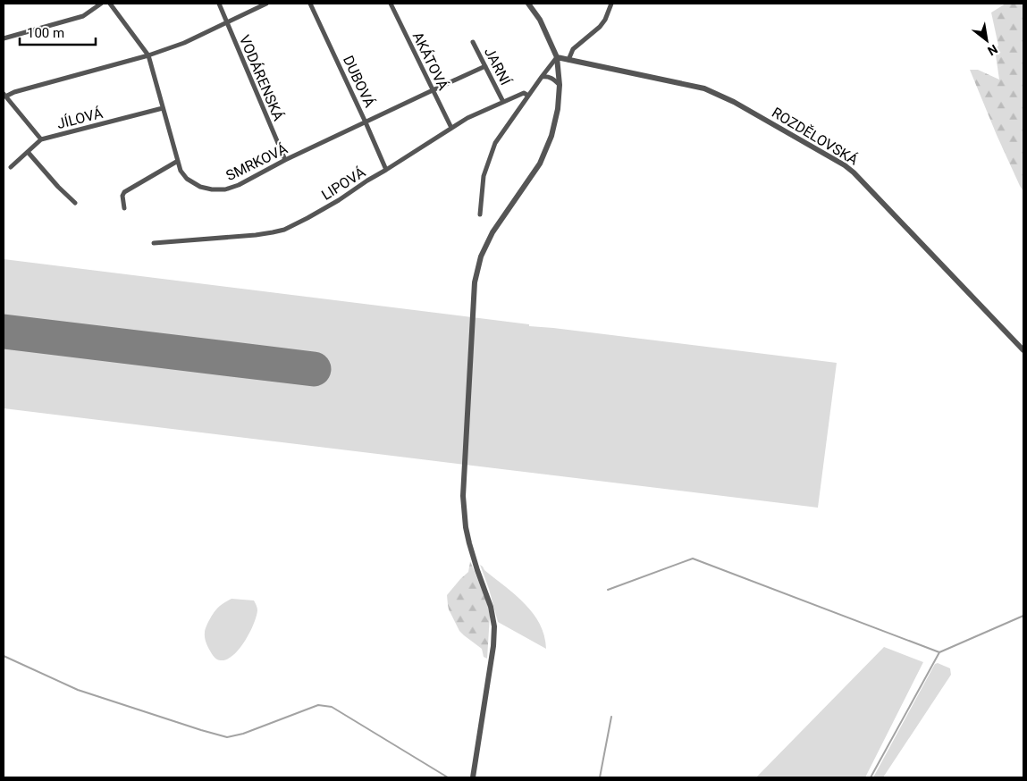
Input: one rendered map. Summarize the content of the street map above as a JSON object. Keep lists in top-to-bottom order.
{
  "streets": {
    "street": [
      "AKÁTOVÁ",
      "JARNÍ",
      "VODÁRENSKÁ",
      "DUBOVÁ",
      "JÍLOVÁ",
      "ROZDĚLOVSKÁ",
      "SMRKOVÁ",
      "LIPOVÁ"
    ]
  },
  "crossings": [
    ["AKÁTOVÁ", "SMRKOVÁ"],
    ["AKÁTOVÁ", "LIPOVÁ"],
    ["JARNÍ", "SMRKOVÁ"],
    ["JARNÍ", "LIPOVÁ"],
    ["VODÁRENSKÁ", "SMRKOVÁ"],
    ["DUBOVÁ", "SMRKOVÁ"],
    ["DUBOVÁ", "LIPOVÁ"],
    ["JÍLOVÁ", "SMRKOVÁ"]
  ],
  "scale_bar": "100 m",
  "north": "bottom right"
}
